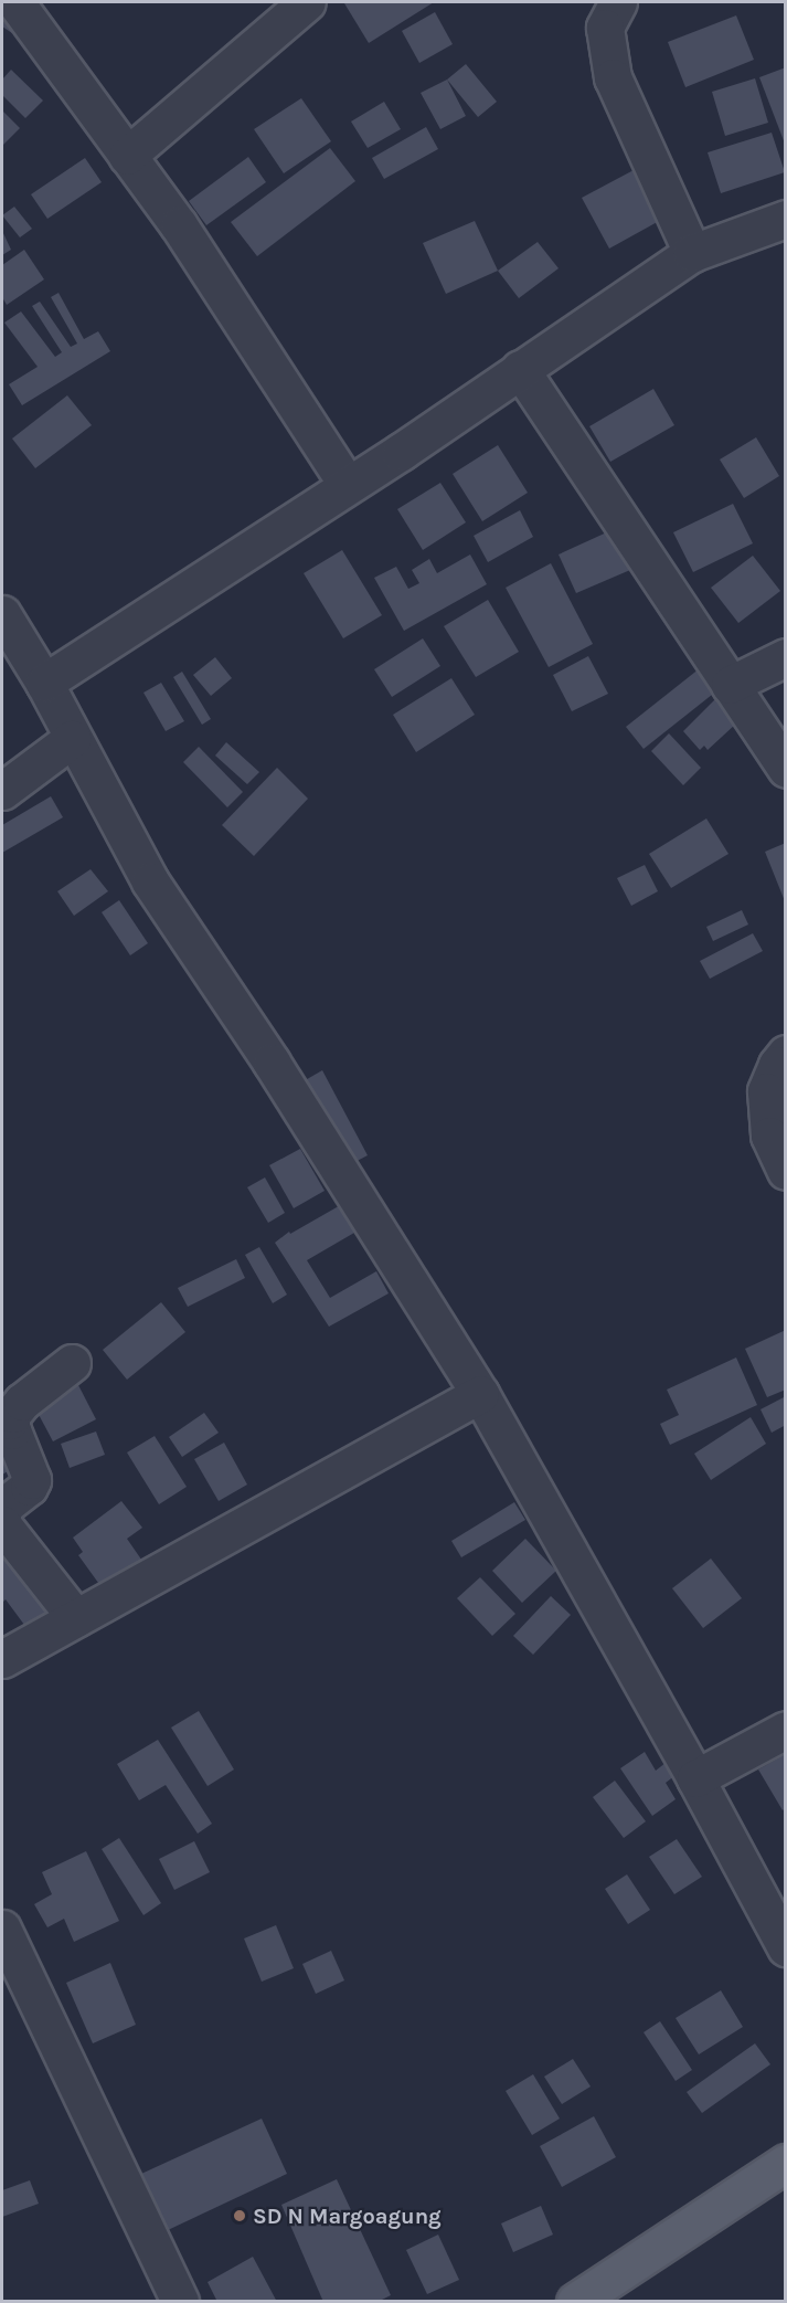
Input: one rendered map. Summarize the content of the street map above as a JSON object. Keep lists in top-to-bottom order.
{
  "places": ["SD N Margoagung"]
}
